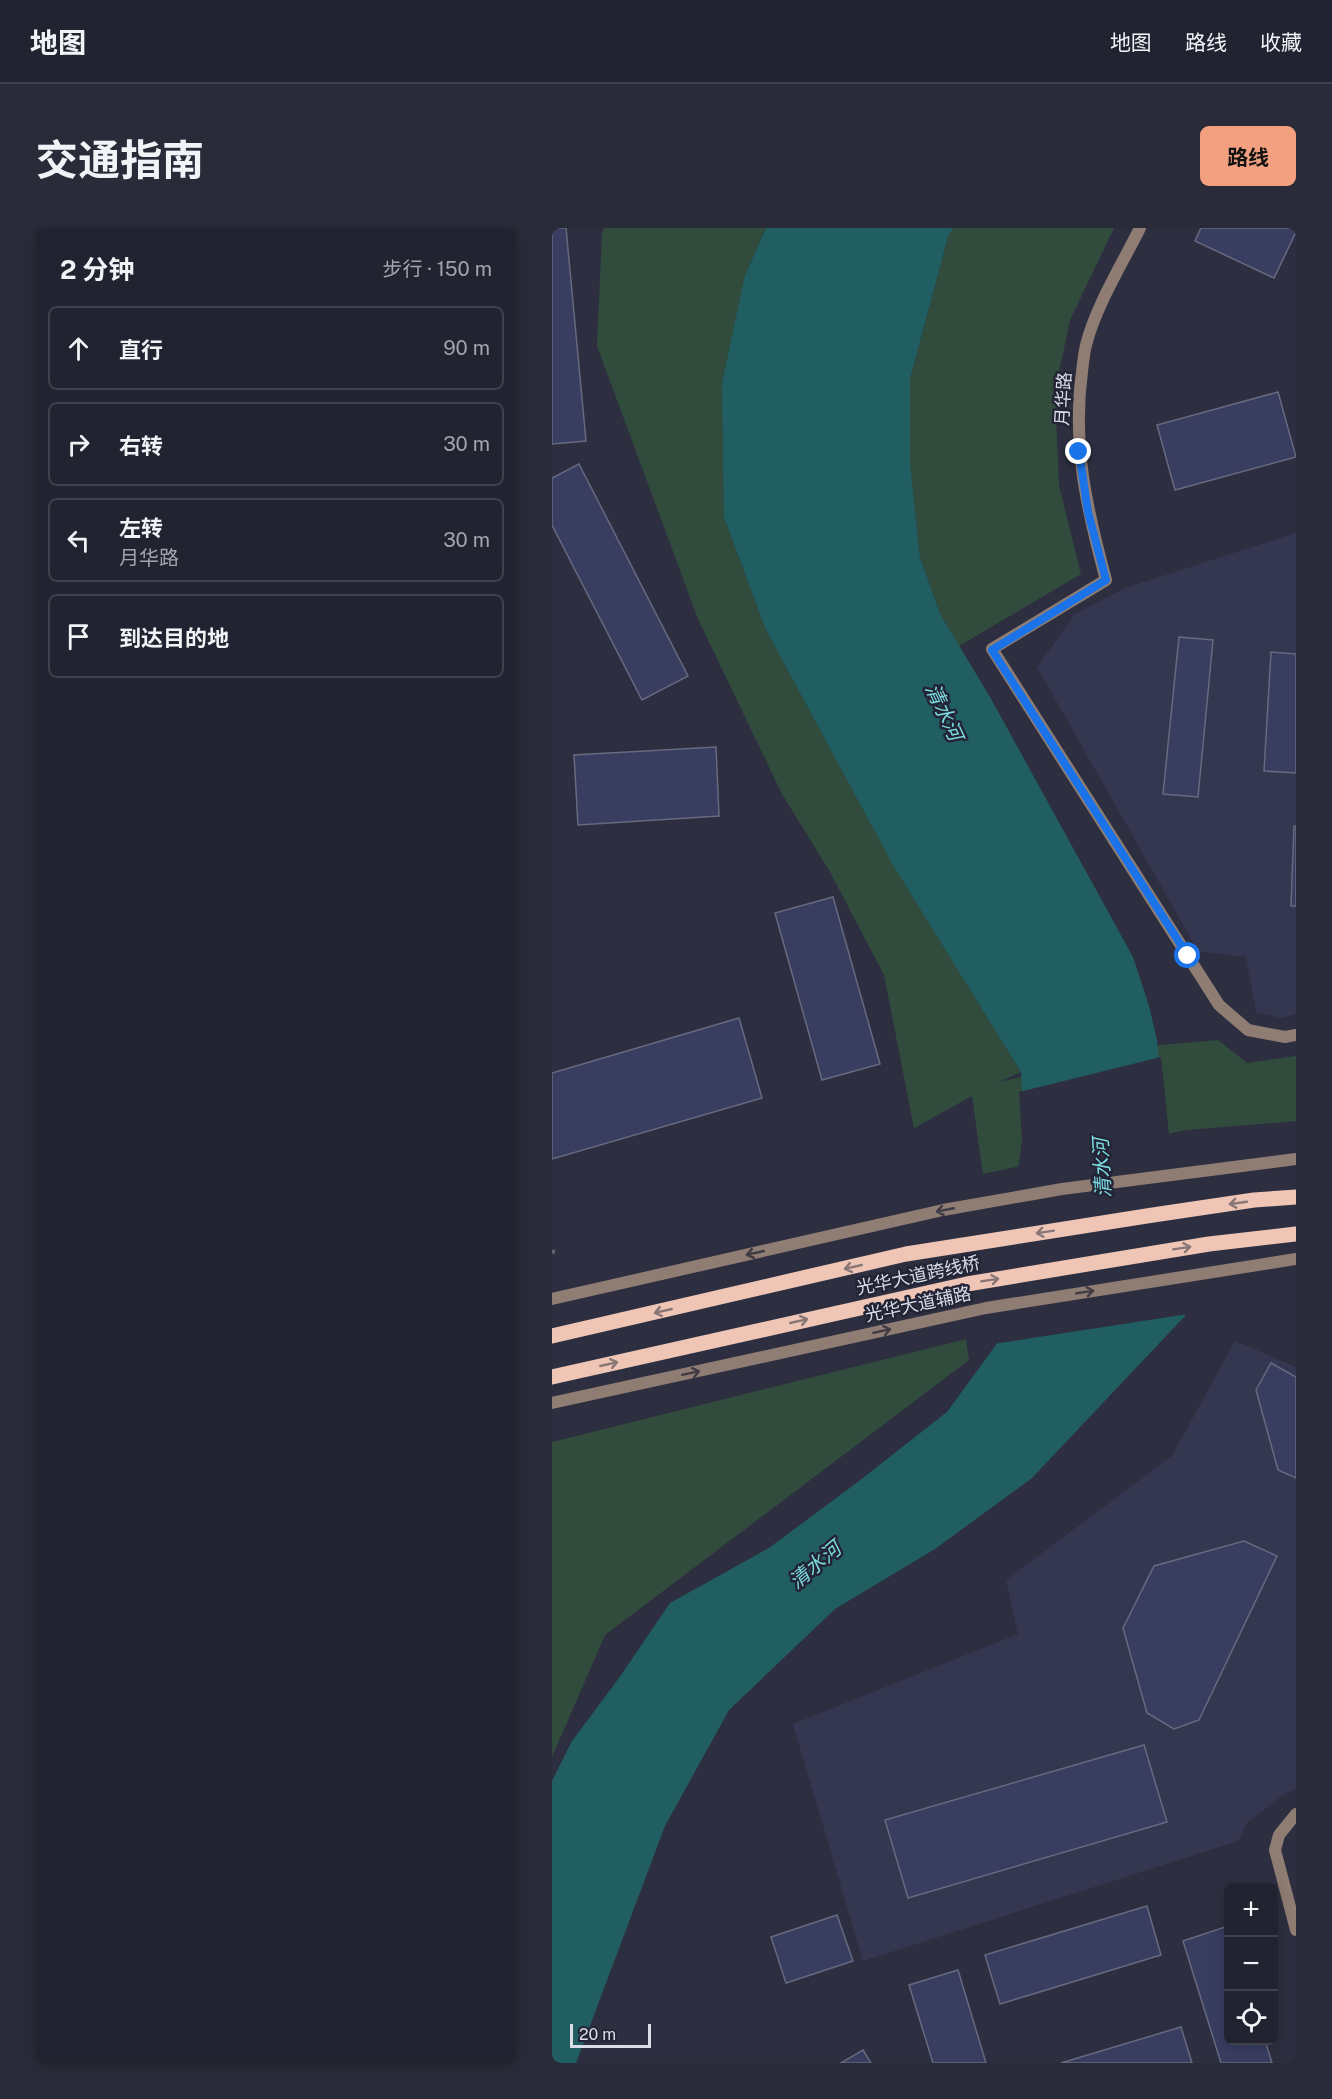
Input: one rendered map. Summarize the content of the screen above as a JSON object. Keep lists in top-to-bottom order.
{
  "streets": {
    "main road": ["光华大道跨线桥"],
    "street": ["月华路", "光华大道辅路"]
  },
  "water": ["清水河"],
  "scale_bar": "20 m",
  "page": {
    "header": "地图",
    "nav": ["地图", "路线", "收藏"],
    "title": "交通指南",
    "buttons": "路线",
    "heading": ["2 分钟", "步行 · 150 m"],
    "list": [
      ["直行", "90 m"],
      ["右转", "30 m"],
      ["左转", "月华路", "30 m"],
      "到达目的地"
    ],
    "map_buttons": ["+", "−"],
    "scale": "20 m"
  }
}
